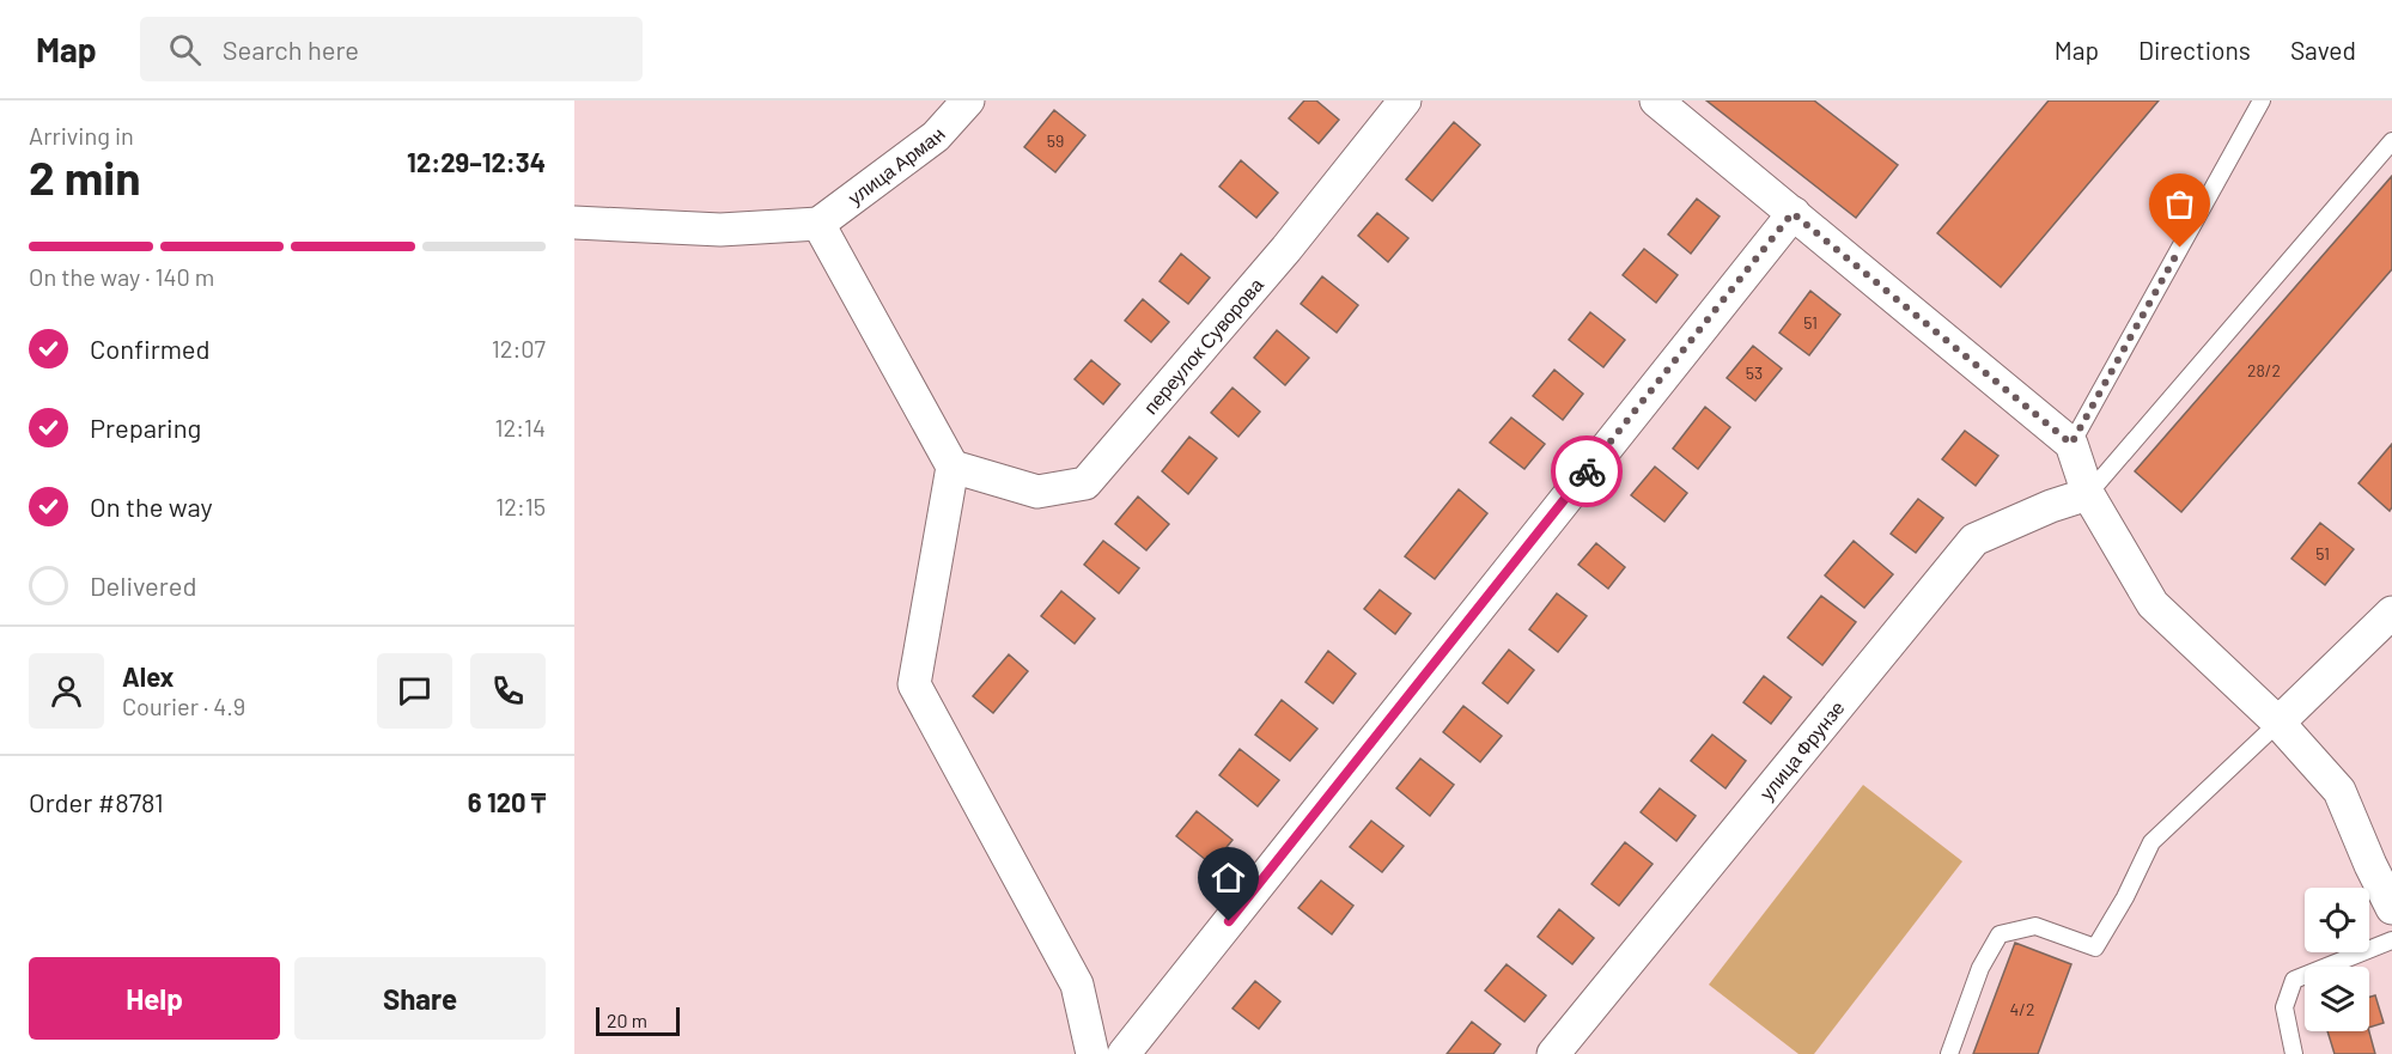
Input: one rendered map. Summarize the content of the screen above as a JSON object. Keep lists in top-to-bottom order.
{
  "streets": {
    "street": ["улица Арман", "переулок Суворова", "улица Фрунзе"]
  },
  "house_numbers": [
    "59",
    "51",
    "28/2",
    "53",
    "51",
    "4/2"
  ],
  "scale_bar": "20 m",
  "page": {
    "header": "Map",
    "search": "Search here",
    "nav": ["Map", "Directions", "Saved"],
    "heading": ["2 min", "Arriving in", "12:29–12:34"],
    "panel": [
      "Alex",
      "Courier · 4.9",
      "Order #8781",
      "6 120 ₸"
    ],
    "bar": "On the way · 140 m",
    "list": [
      ["Confirmed", "12:07"],
      ["Preparing", "12:14"],
      ["On the way", "12:15"],
      "Delivered"
    ],
    "buttons": ["Help", "Share"],
    "scale": "20 m"
  }
}
